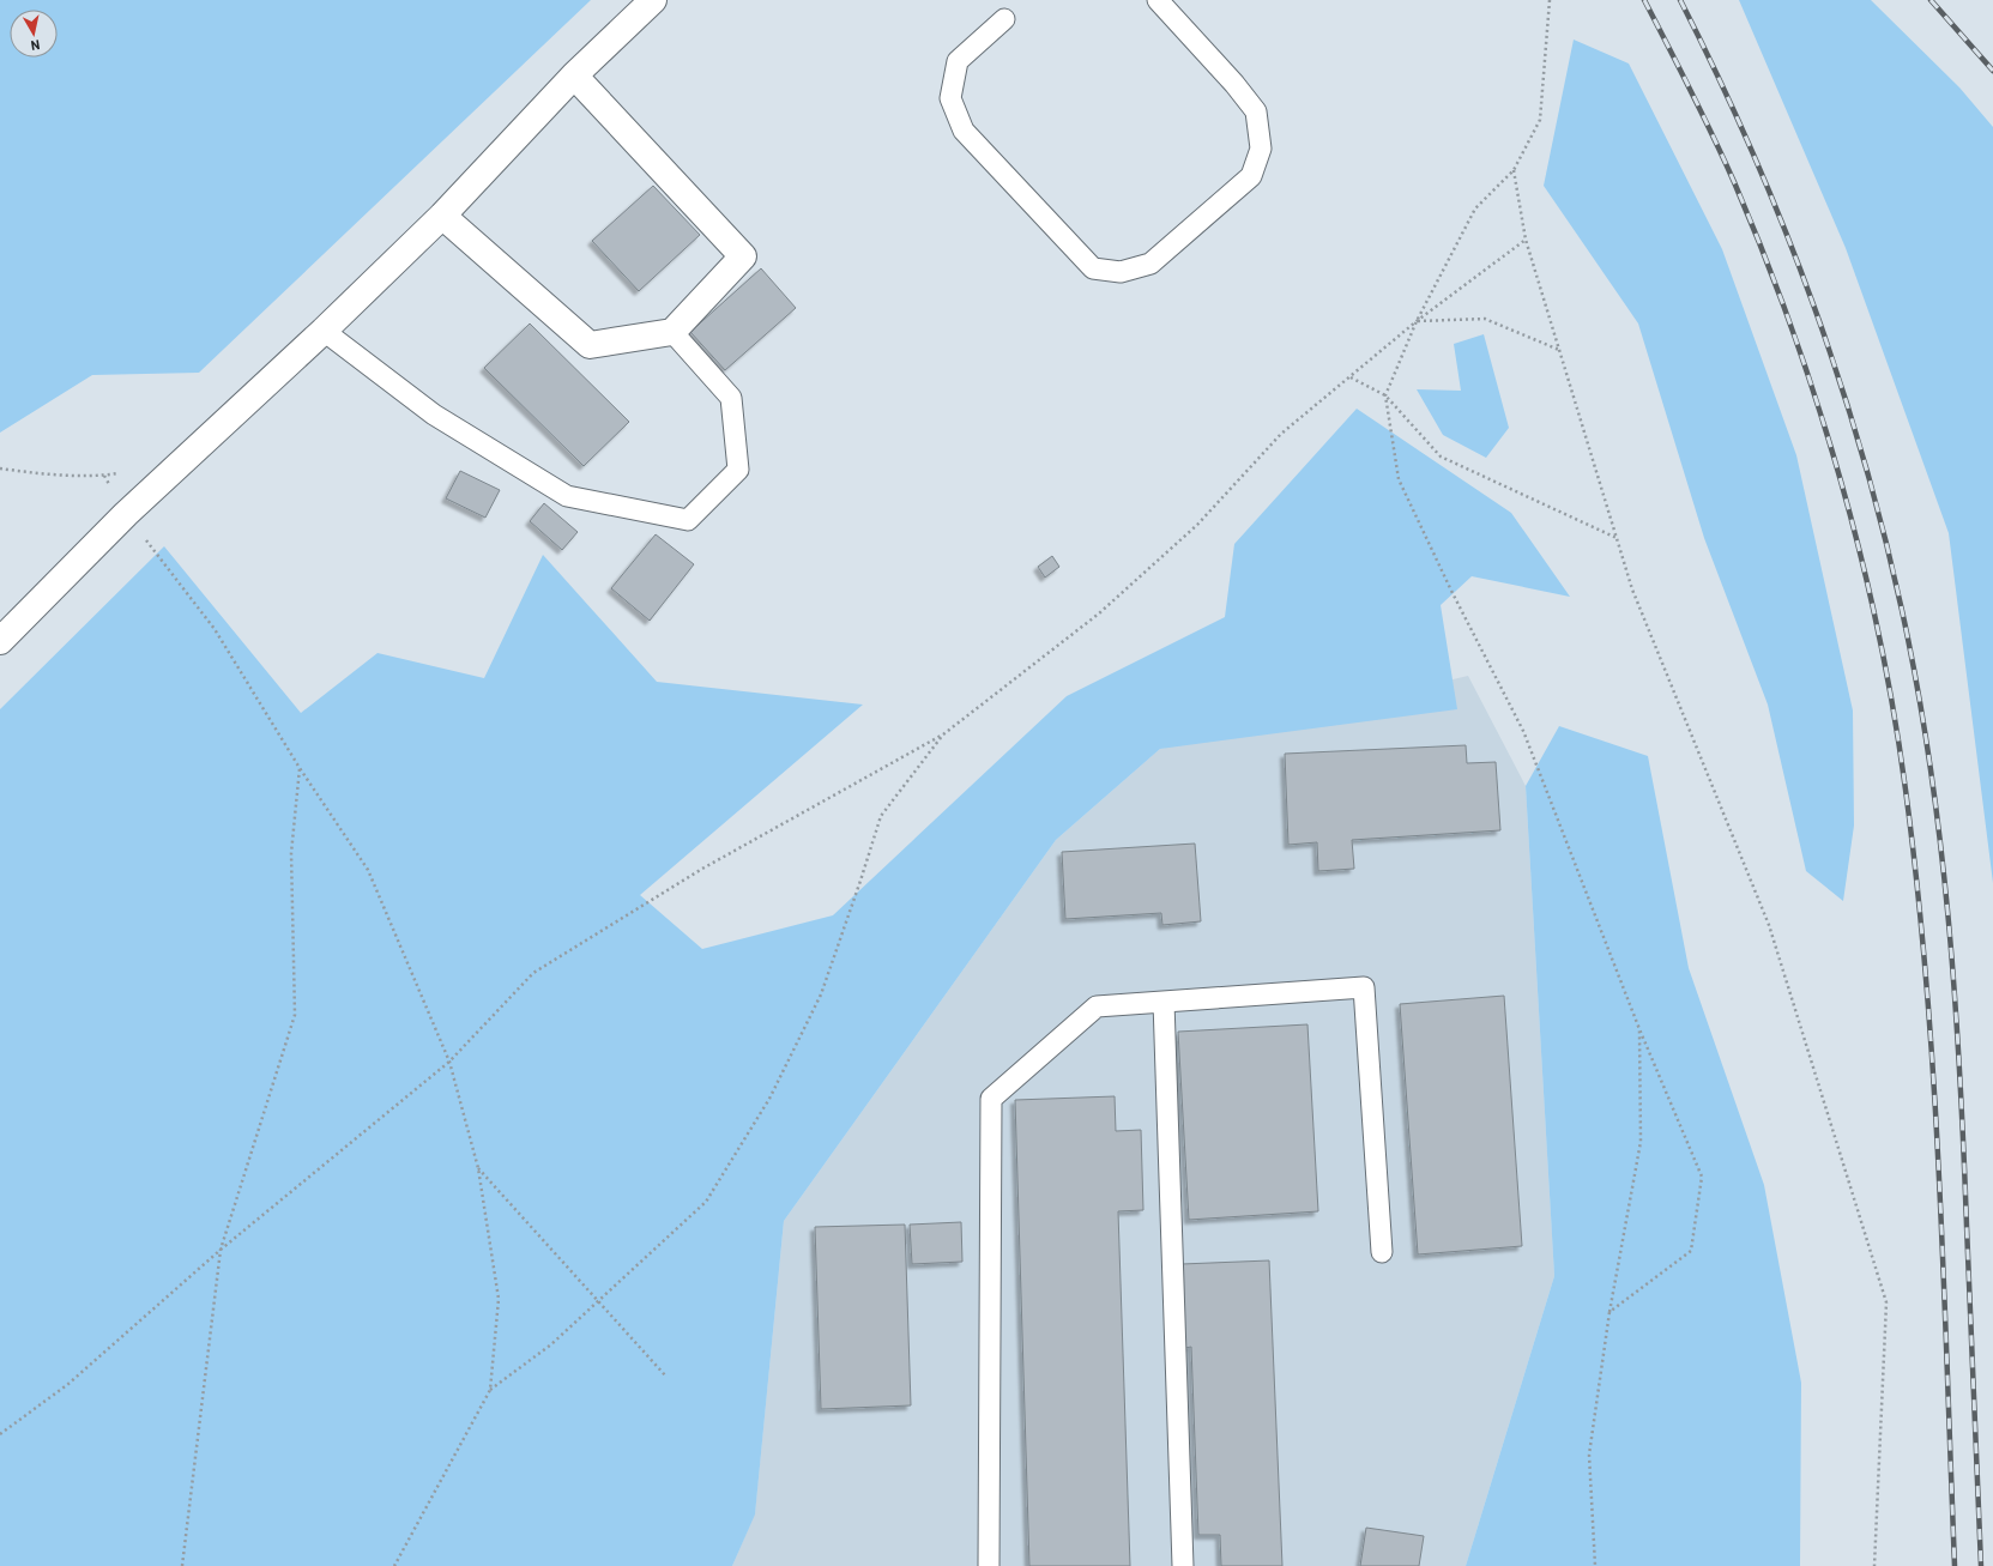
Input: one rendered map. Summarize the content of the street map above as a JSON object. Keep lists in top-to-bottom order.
{
  "north": "bottom"
}
